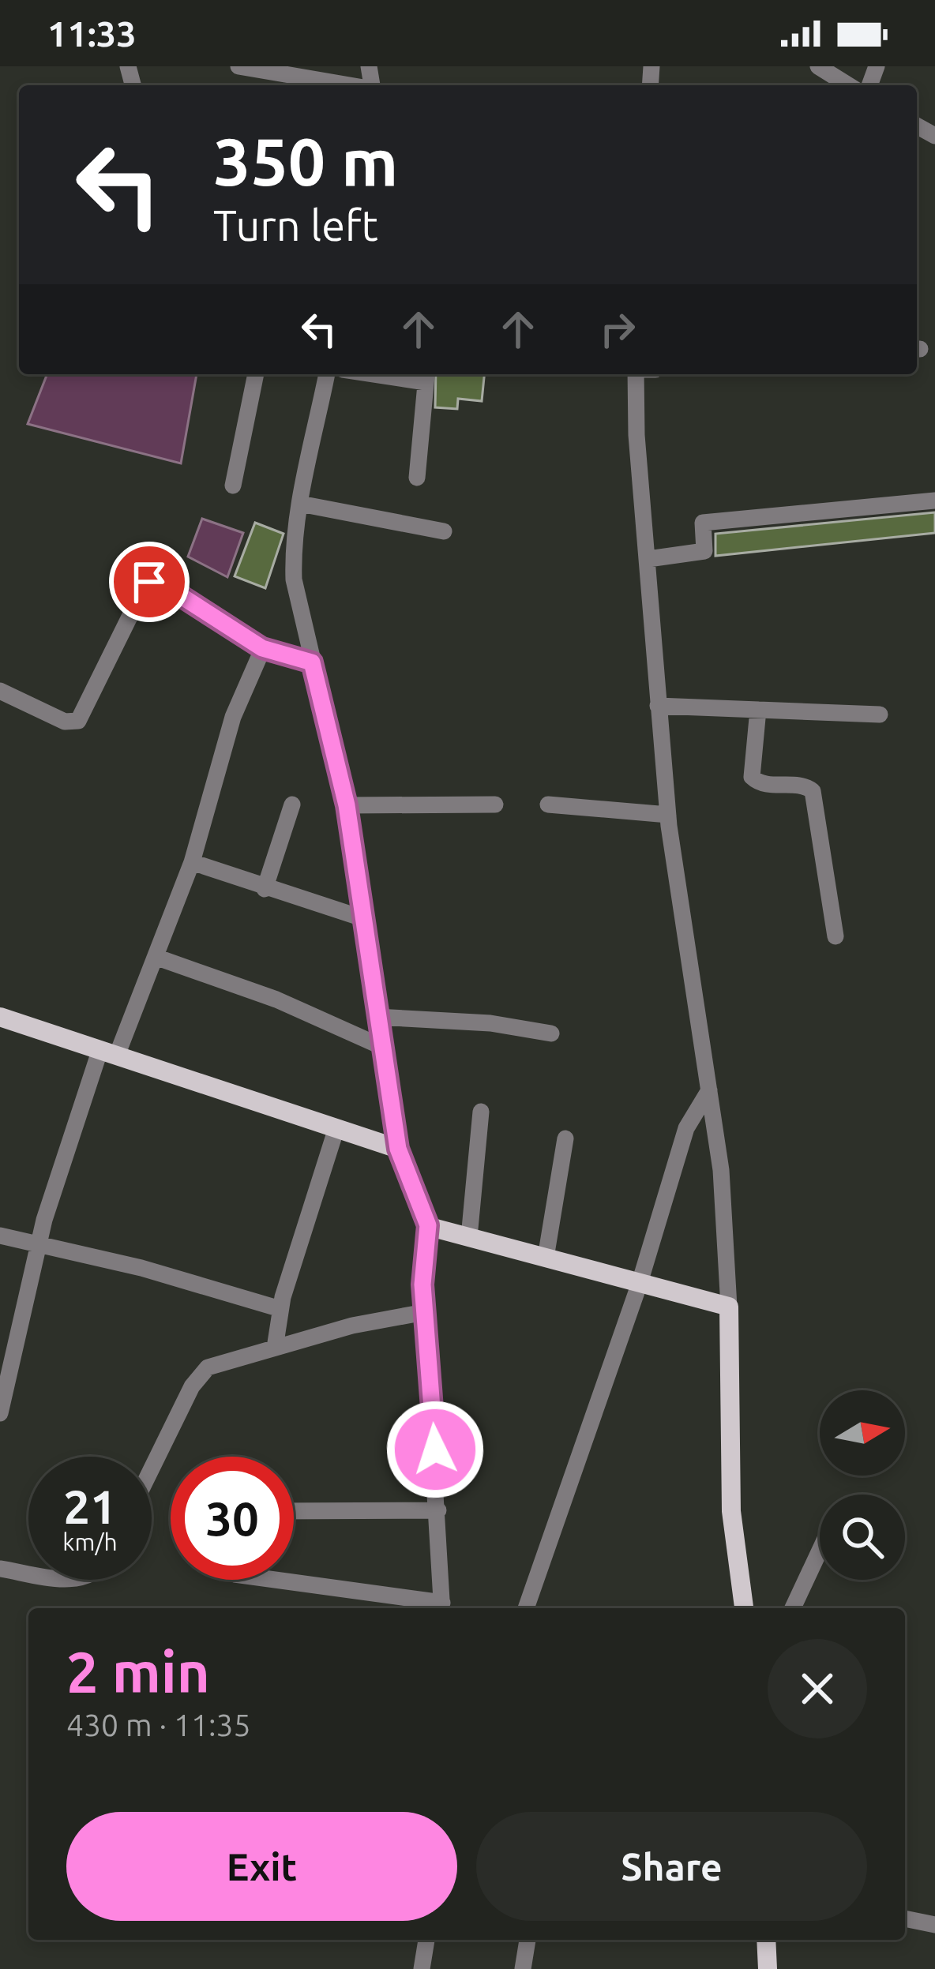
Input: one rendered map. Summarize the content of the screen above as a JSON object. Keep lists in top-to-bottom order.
{
  "north": "right",
  "page": {
    "status": "11:33",
    "turn": ["350 m", "Turn left"],
    "speed": "21 km/h",
    "limit": "30",
    "heading": ["2 min", "430 m · 11:35"],
    "buttons": ["Exit", "Share"]
  }
}
